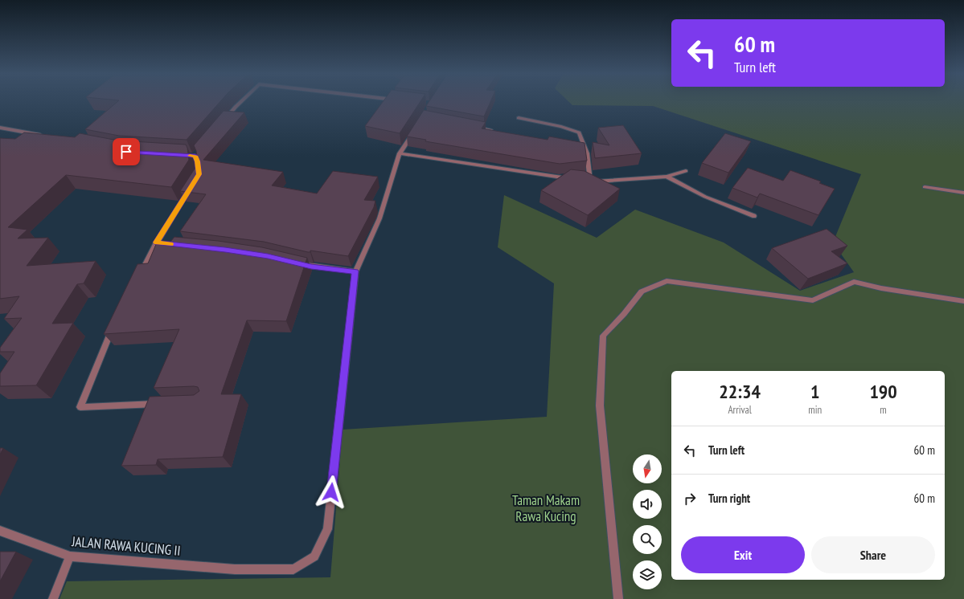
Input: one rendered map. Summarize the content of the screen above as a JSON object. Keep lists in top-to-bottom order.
{
  "streets": {
    "street": ["JALAN RAWA KUCING II"]
  },
  "parks": ["Taman Makam Rawa Kucing"],
  "north": "bottom",
  "page": {
    "turn": ["60 m", "Turn left"],
    "eta": [
      "22:34",
      "Arrival",
      "1",
      "min",
      "190",
      "m"
    ],
    "list": [
      {
        "name": "Turn left",
        "value": "60 m"
      },
      {
        "name": "Turn right",
        "value": "60 m"
      }
    ],
    "buttons": ["Exit", "Share"]
  }
}
